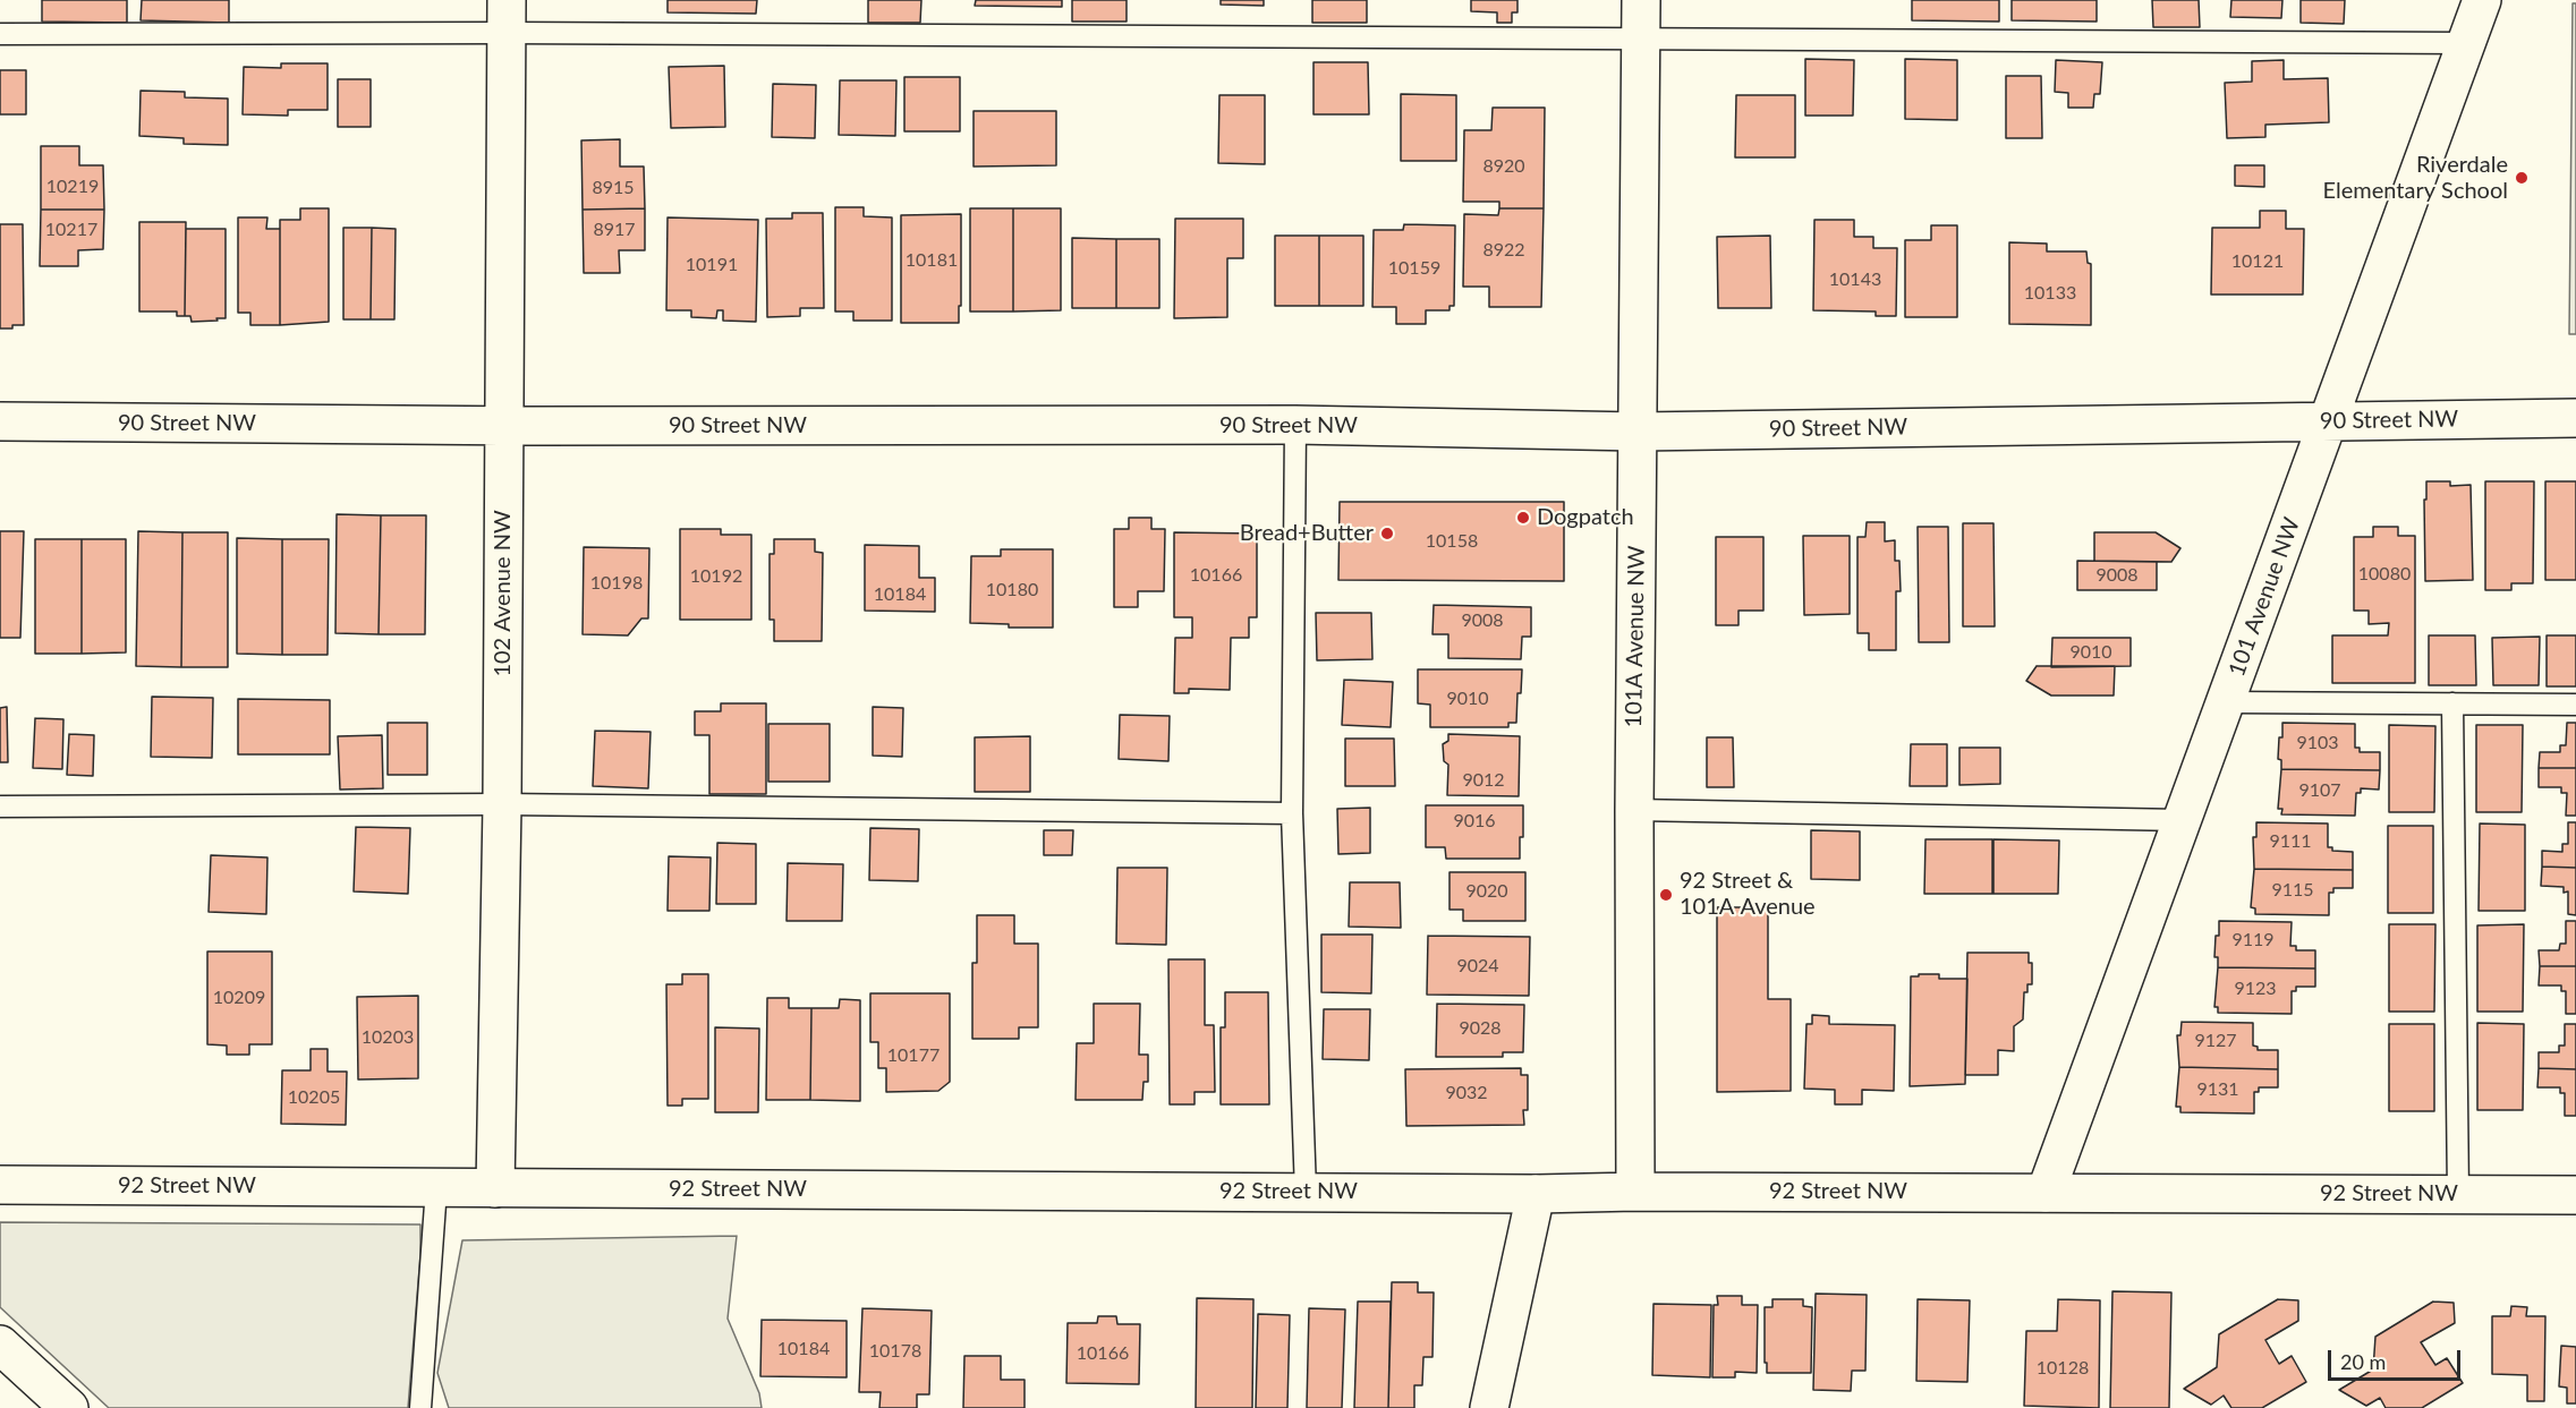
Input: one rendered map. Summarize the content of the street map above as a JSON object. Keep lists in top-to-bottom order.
{
  "streets": {
    "street": [
      "90 Street NW",
      "102 Avenue NW",
      "101 Avenue NW",
      "101A Avenue NW",
      "92 Street NW"
    ]
  },
  "crossings": [
    ["90 Street NW", "102 Avenue NW"],
    ["90 Street NW", "101 Avenue NW"],
    ["90 Street NW", "101A Avenue NW"],
    ["102 Avenue NW", "92 Street NW"],
    ["101 Avenue NW", "92 Street NW"],
    ["101A Avenue NW", "92 Street NW"]
  ],
  "places": [
    "Riverdale Elementary School",
    "Dogpatch",
    "Bread+Butter",
    "92 Street & 101A Avenue"
  ],
  "house_numbers": [
    "8920",
    "10219",
    "8915",
    "10217",
    "8917",
    "8922",
    "10181",
    "10121",
    "10191",
    "10159",
    "10143",
    "10133",
    "10158",
    "10080",
    "10166",
    "9008",
    "10192",
    "10198",
    "10180",
    "10184",
    "9008",
    "9010",
    "9010",
    "9103",
    "9012",
    "9107",
    "9016",
    "9111",
    "9115",
    "9020",
    "9119",
    "9024",
    "9123",
    "10209",
    "9028",
    "10203",
    "9127",
    "10177",
    "9131",
    "9032",
    "10205",
    "10184",
    "10178",
    "10166",
    "10128"
  ],
  "scale_bar": "20 m"
}
